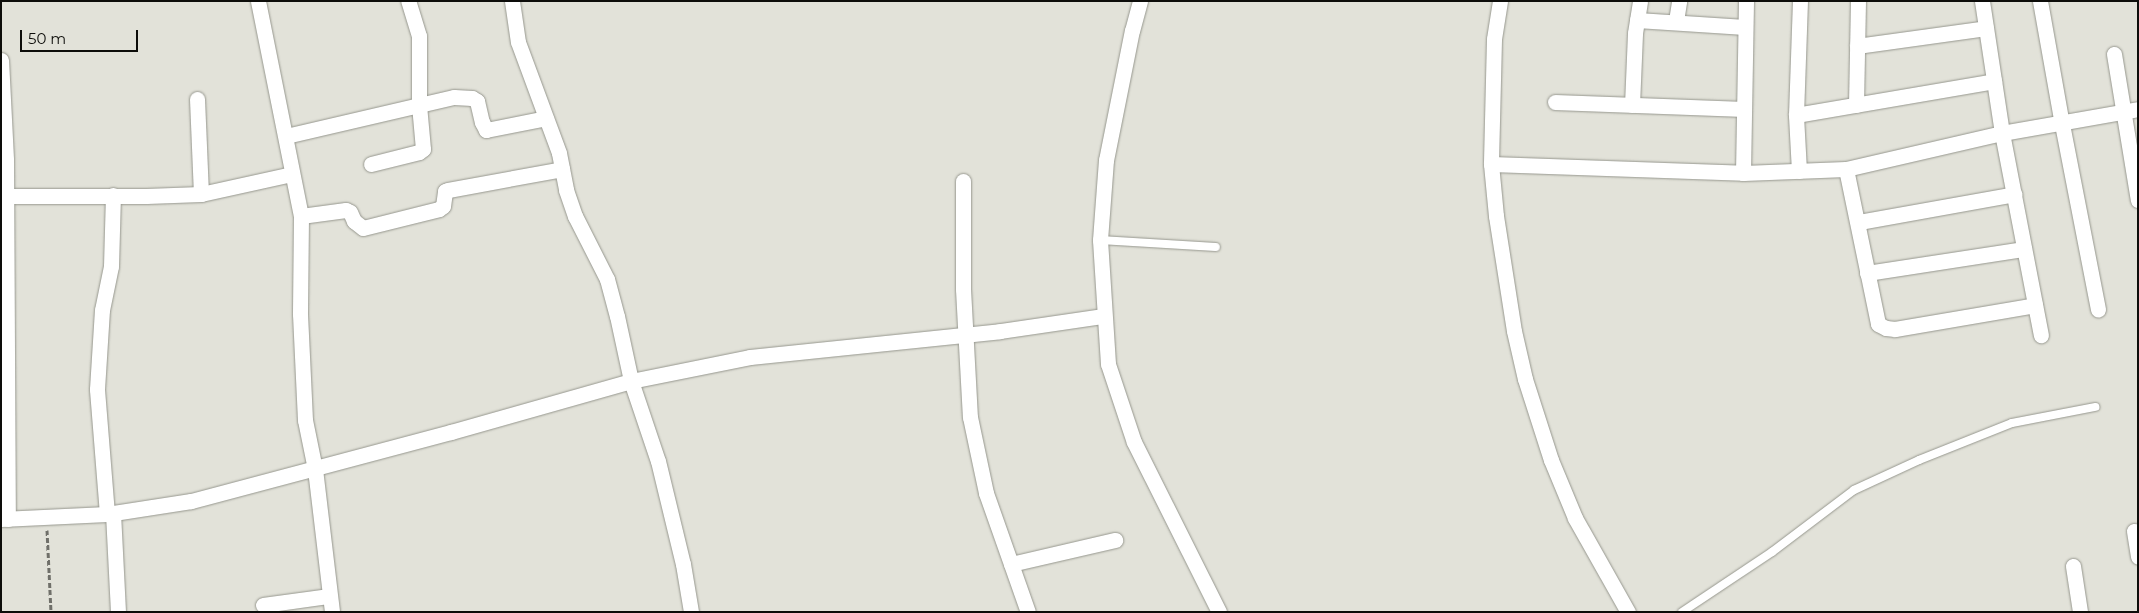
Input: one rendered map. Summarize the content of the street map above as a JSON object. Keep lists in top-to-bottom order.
{
  "scale_bar": "50 m"
}
